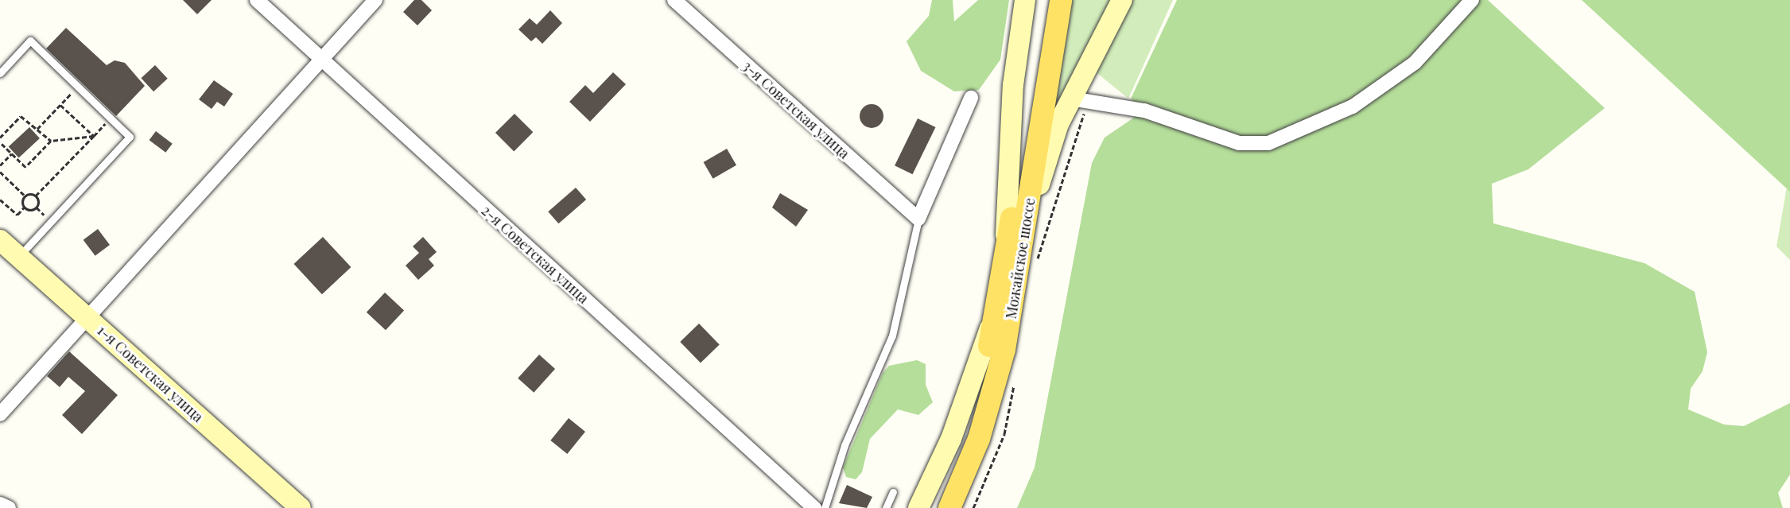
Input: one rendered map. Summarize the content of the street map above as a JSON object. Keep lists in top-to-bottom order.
{
  "streets": {
    "main road": ["Можайское шоссе", "1-я Советская улица"],
    "street": ["3-я Советская улица", "2-я Советская улица"]
  }
}
